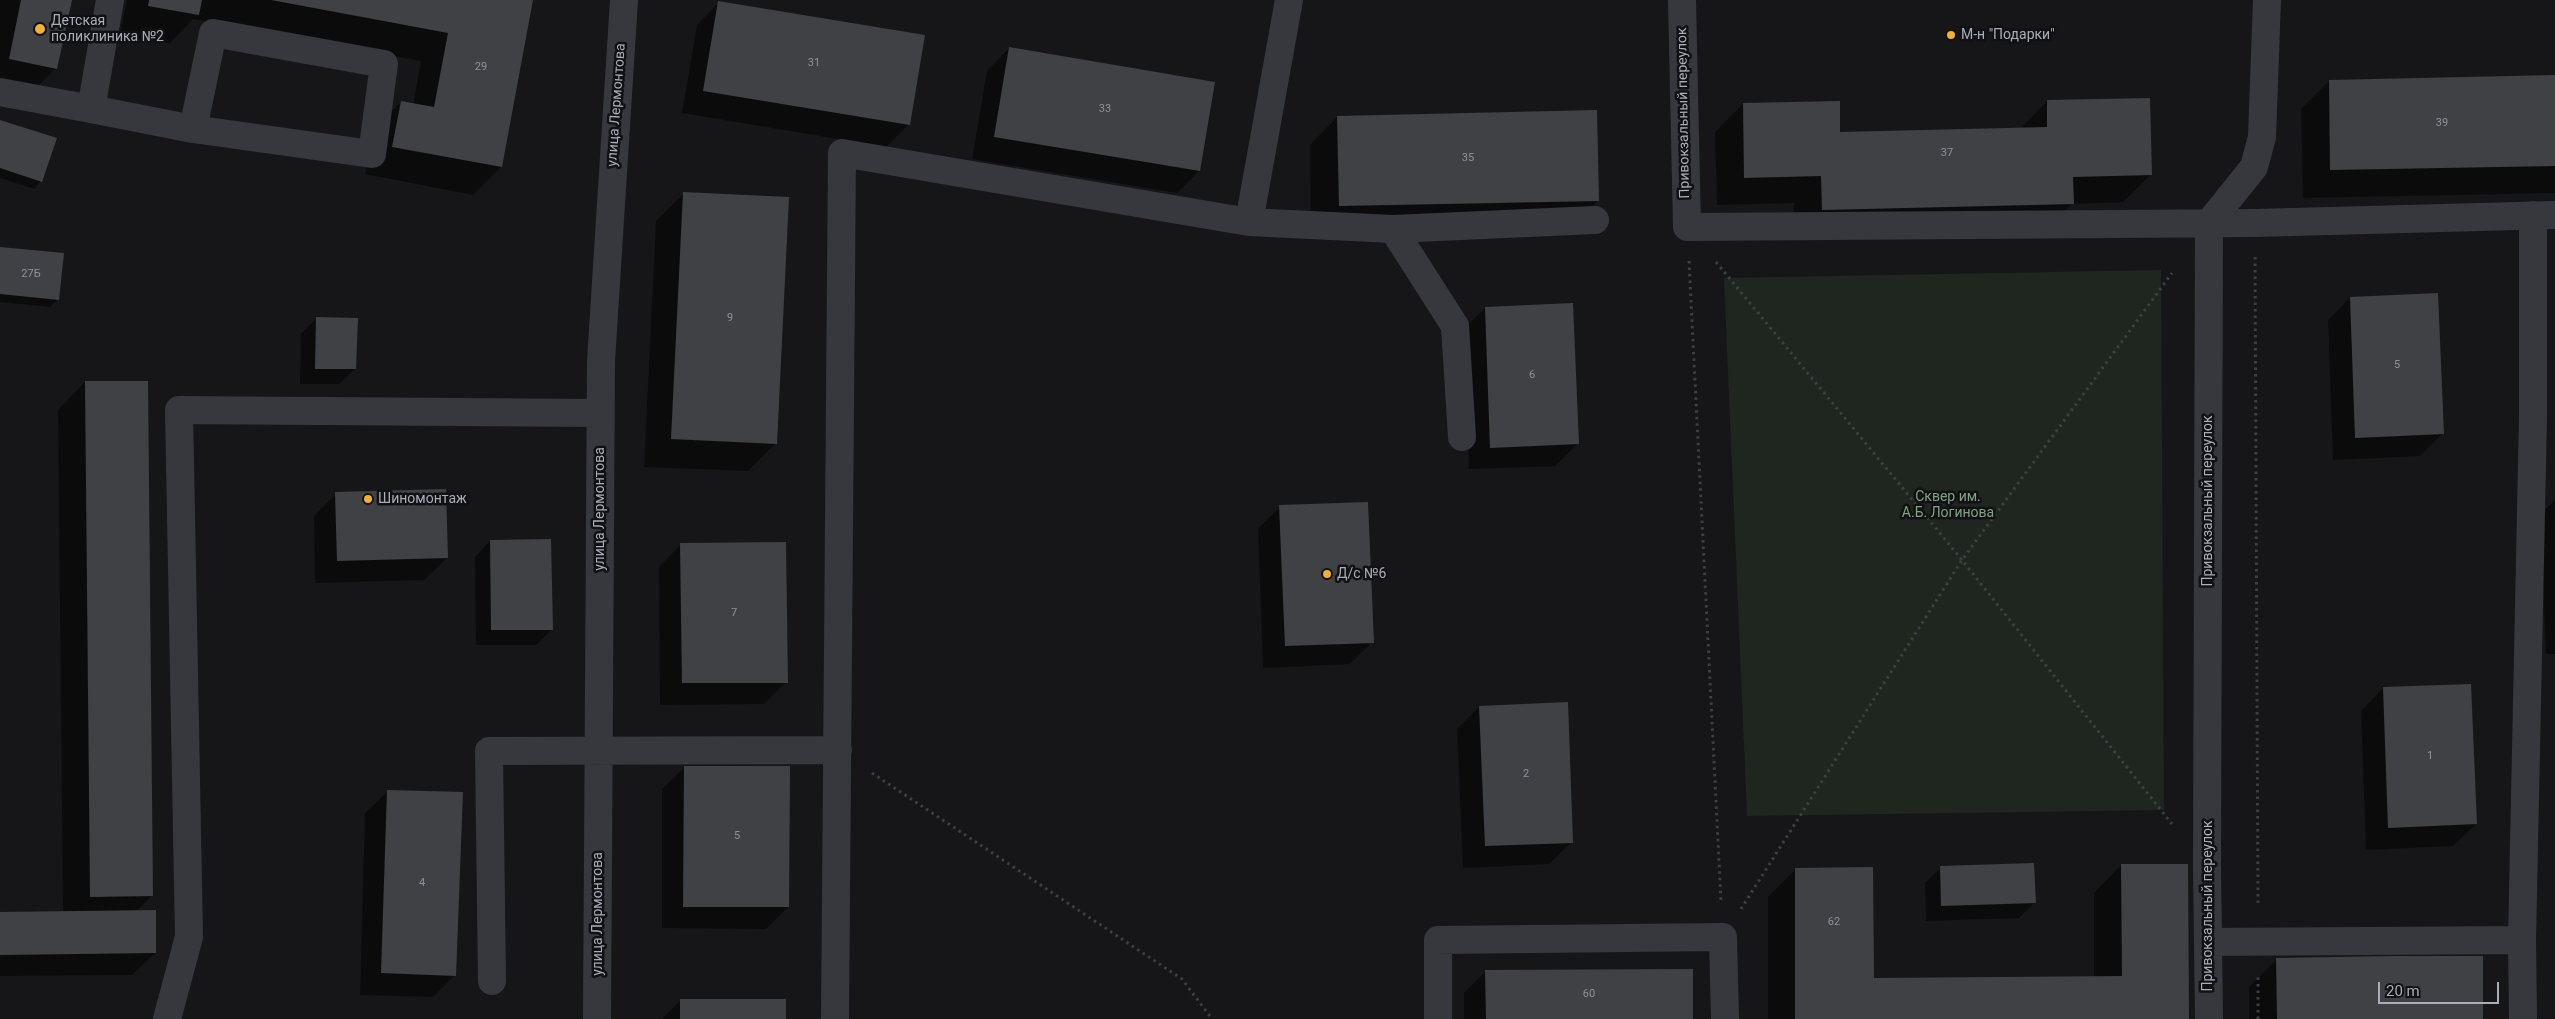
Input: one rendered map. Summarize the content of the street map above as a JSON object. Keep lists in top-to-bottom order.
{
  "streets": {
    "street": ["улица Лермонтова", "Привокзальный переулок"]
  },
  "parks": ["Сквер им. А.Б. Логинова"],
  "places": [
    "Детская поликлиника №2",
    "М-н \"Подарки\"",
    "Шиномонтаж",
    "Д/с №6"
  ],
  "house_numbers": [
    "31",
    "29",
    "33",
    "39",
    "37",
    "35",
    "27Б",
    "9",
    "5",
    "6",
    "7",
    "1",
    "2",
    "5",
    "4",
    "62",
    "60"
  ],
  "scale_bar": "20 m"
}
